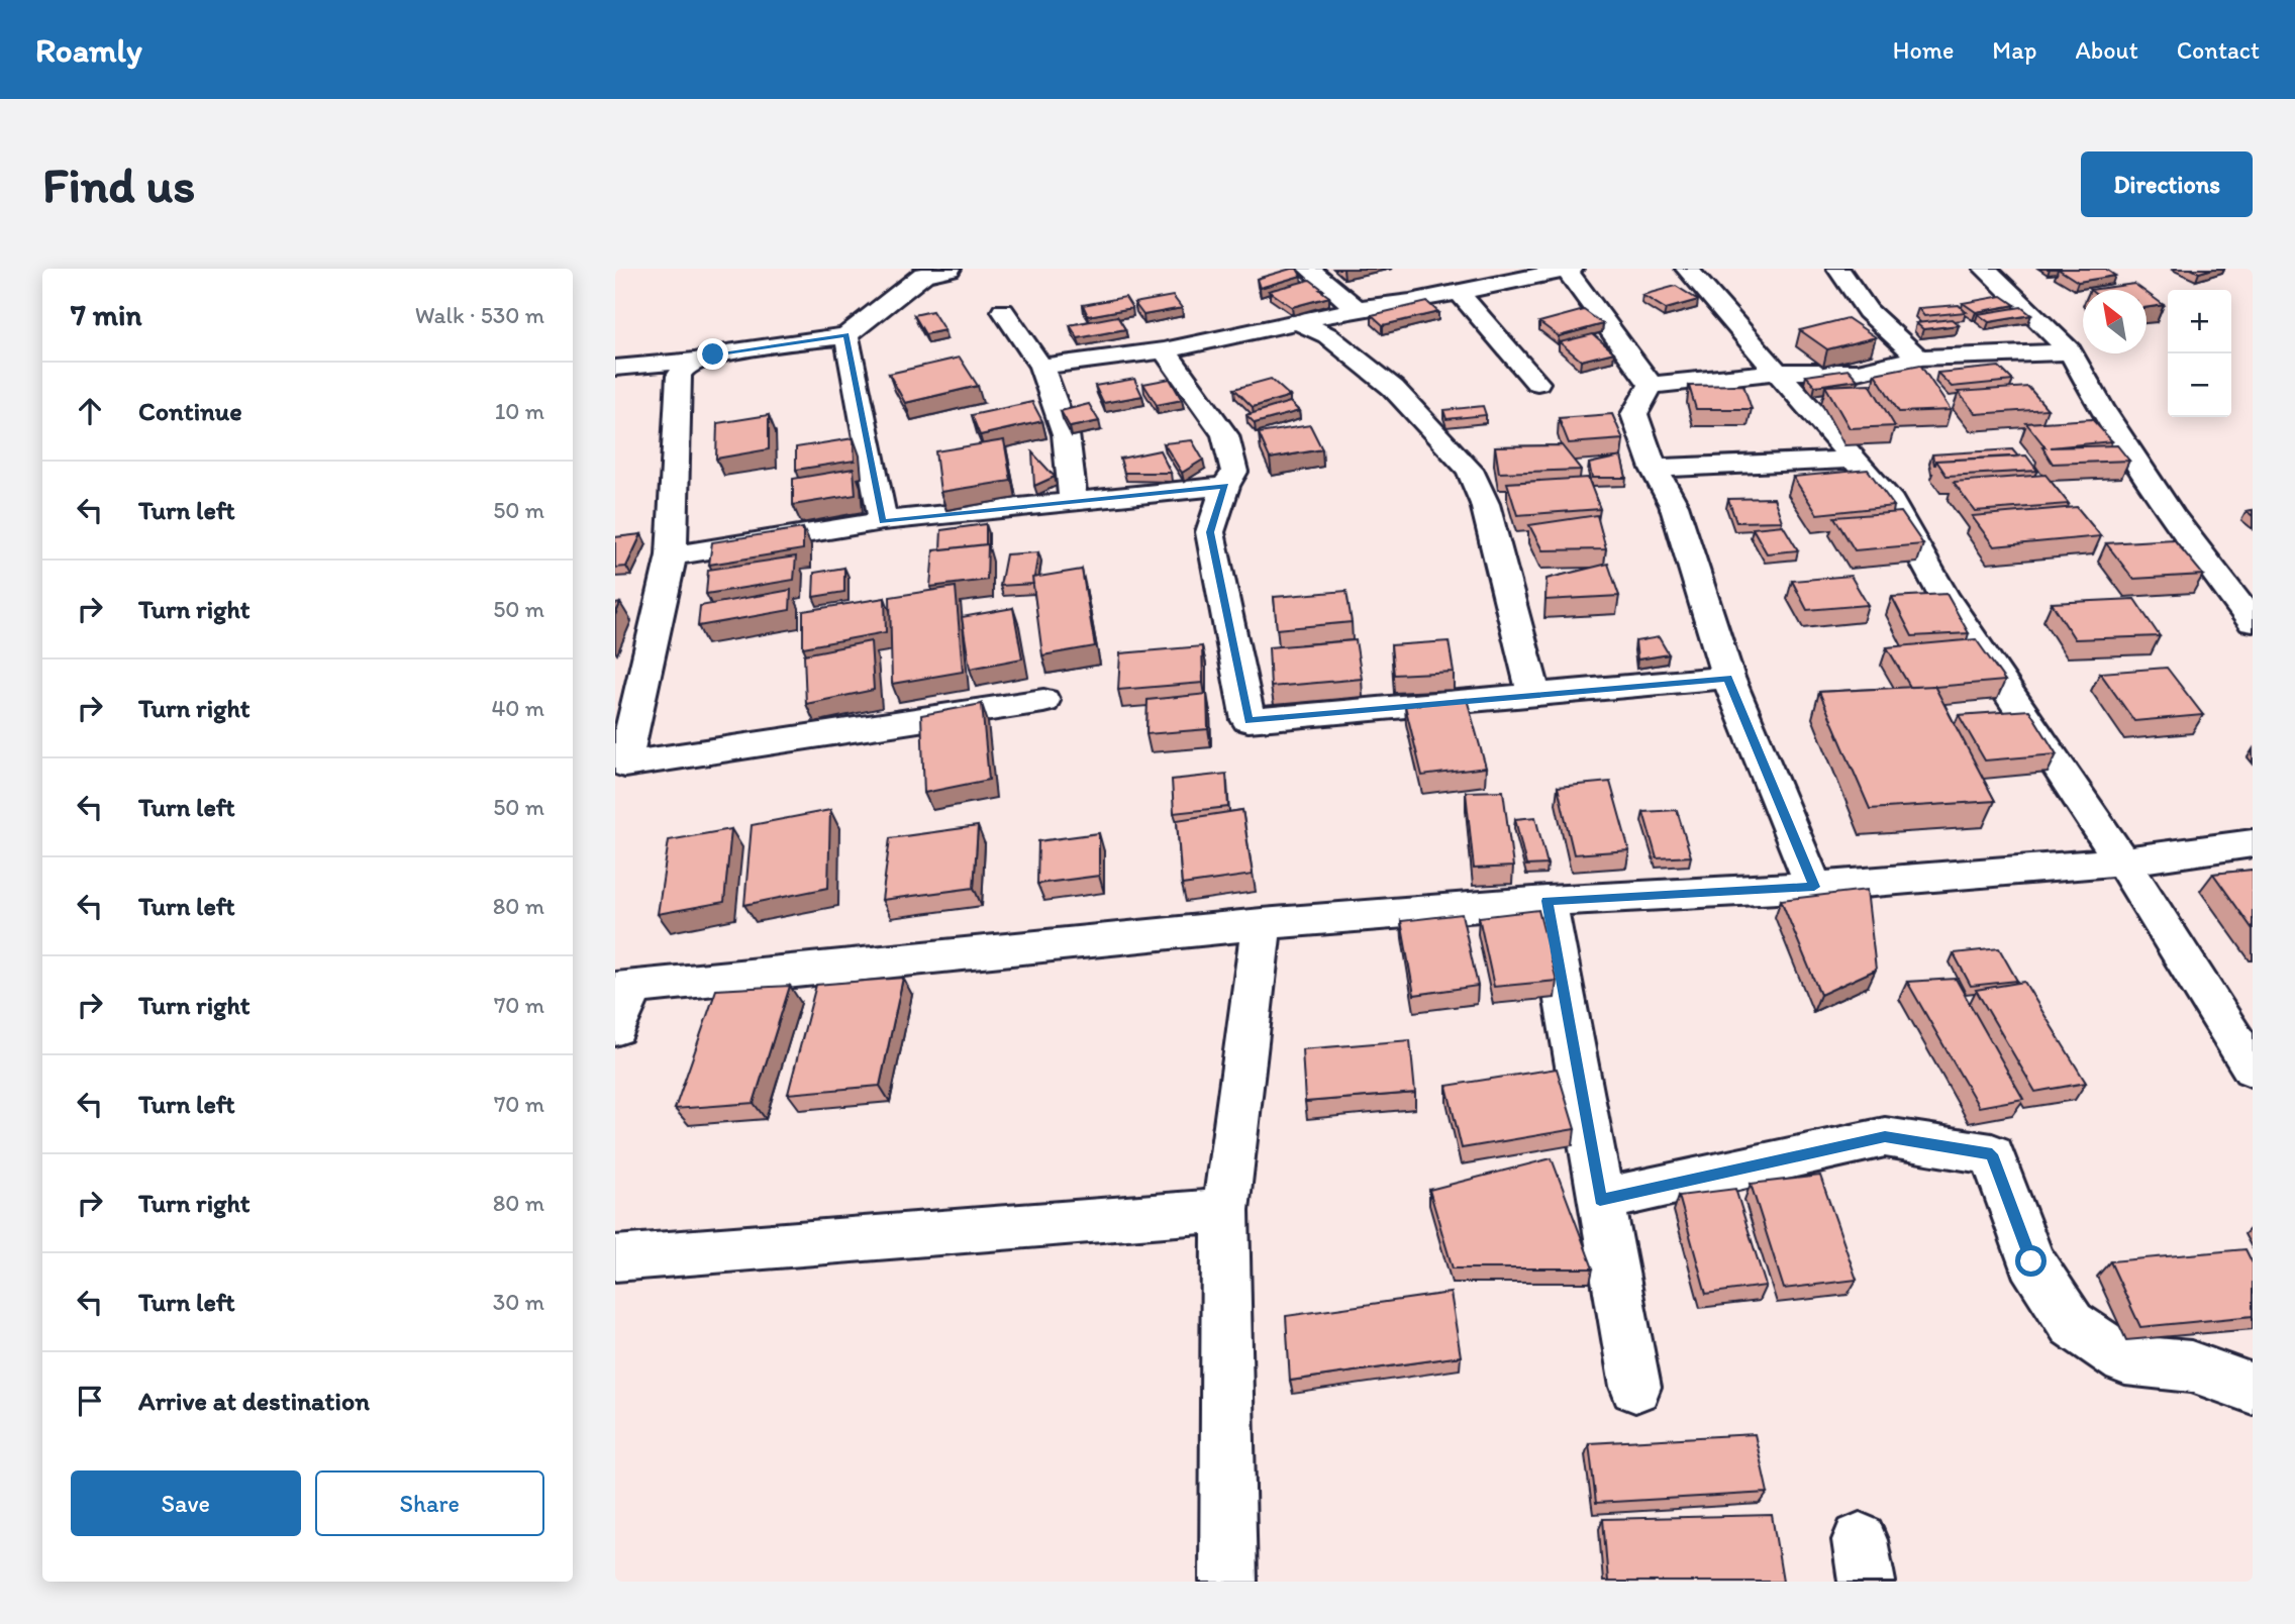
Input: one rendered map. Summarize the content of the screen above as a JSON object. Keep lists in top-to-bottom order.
{
  "north": "top left",
  "page": {
    "header": "Roamly",
    "nav": [
      "Home",
      "Map",
      "About",
      "Contact"
    ],
    "buttons": [
      "Directions",
      ["Save", "Share"]
    ],
    "title": "Find us",
    "heading": ["7 min", "Walk · 530 m"],
    "map_buttons": ["+", "−"],
    "list": [
      ["Continue", "10 m"],
      ["Turn left", "50 m"],
      ["Turn right", "50 m"],
      ["Turn right", "40 m"],
      ["Turn left", "50 m"],
      ["Turn left", "80 m"],
      ["Turn right", "70 m"],
      ["Turn left", "70 m"],
      ["Turn right", "80 m"],
      ["Turn left", "30 m"],
      "Arrive at destination"
    ]
  }
}
